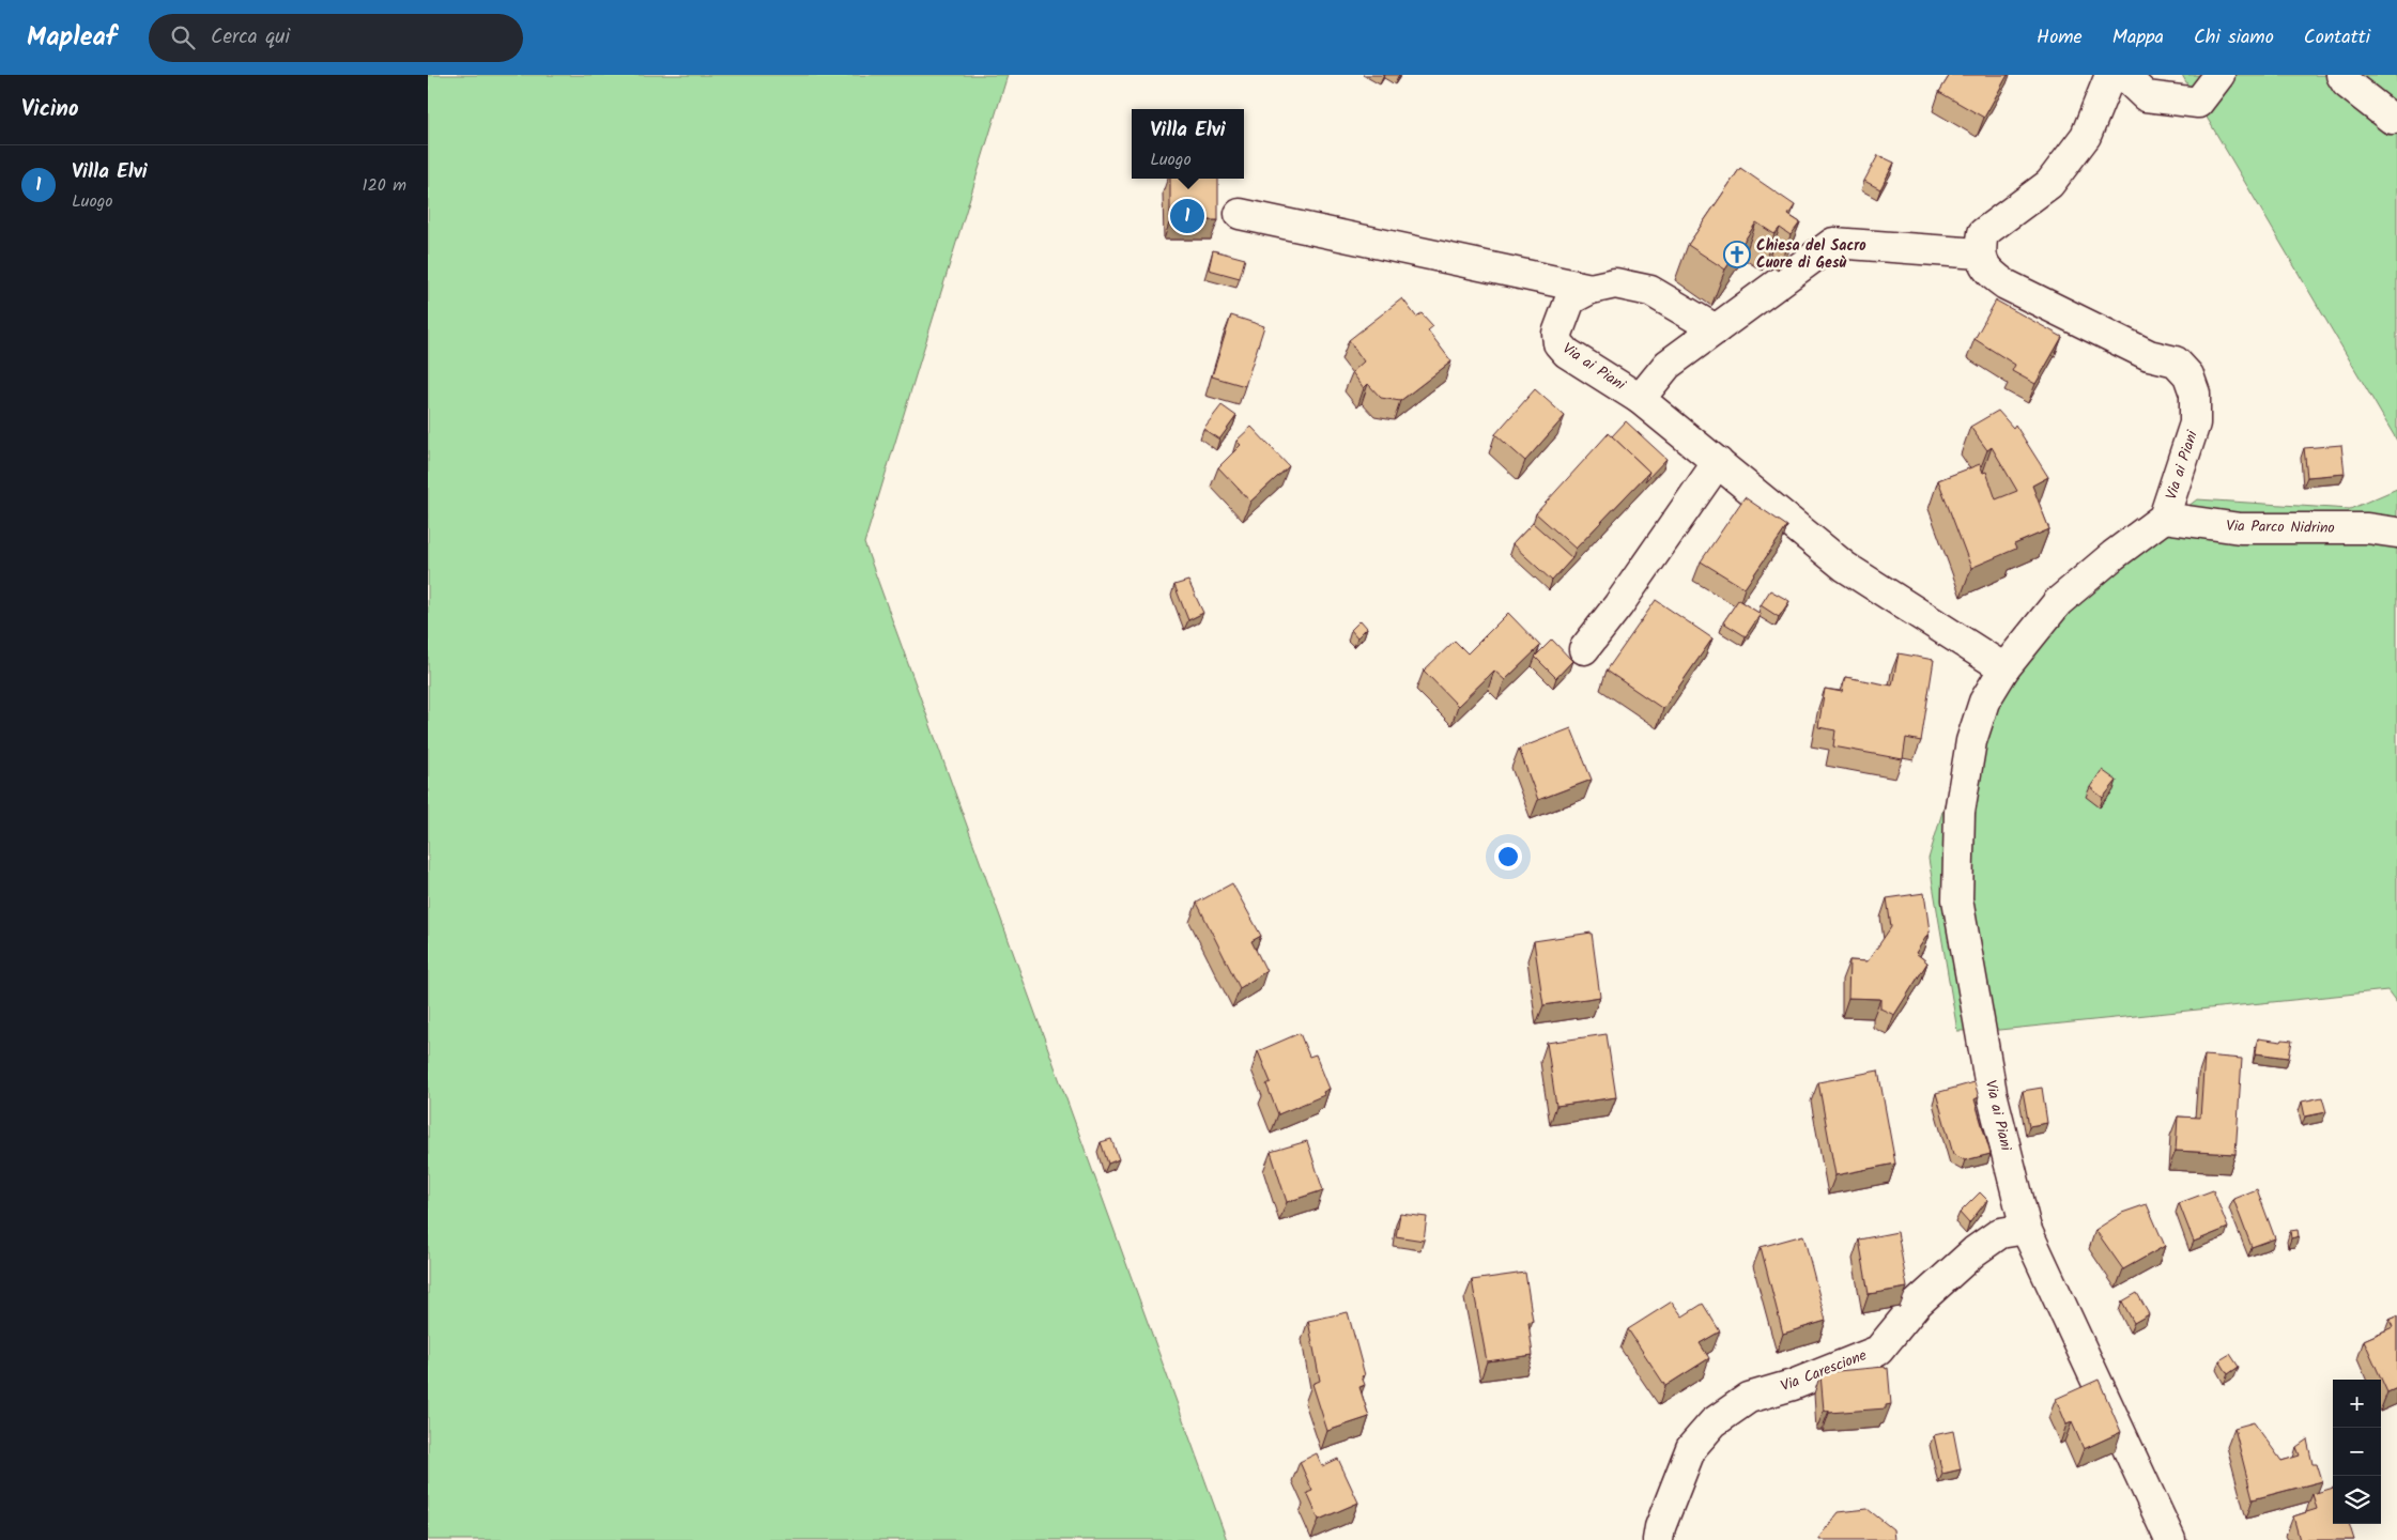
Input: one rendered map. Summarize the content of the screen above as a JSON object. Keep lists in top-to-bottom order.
{
  "streets": {
    "street": ["Via ai Piani", "Via Parco Nidrino", "Via Carescione"]
  },
  "crossings": [
    ["Via ai Piani", "Via Parco Nidrino"],
    ["Via ai Piani", "Via Carescione"]
  ],
  "places": {
    "church": ["Chiesa del Sacro Cuore di Gesù"]
  },
  "page": {
    "header": "Mapleaf",
    "search": "Cerca qui",
    "nav": [
      "Home",
      "Mappa",
      "Chi siamo",
      "Contatti"
    ],
    "heading": "Vicino",
    "popup": ["Villa Elvi", "Luogo"],
    "list": [
      {
        "mark": "1",
        "name": "Villa Elvi",
        "note": "Luogo",
        "value": "120 m"
      }
    ],
    "pins": "1",
    "map_buttons": ["+", "−"]
  }
}
